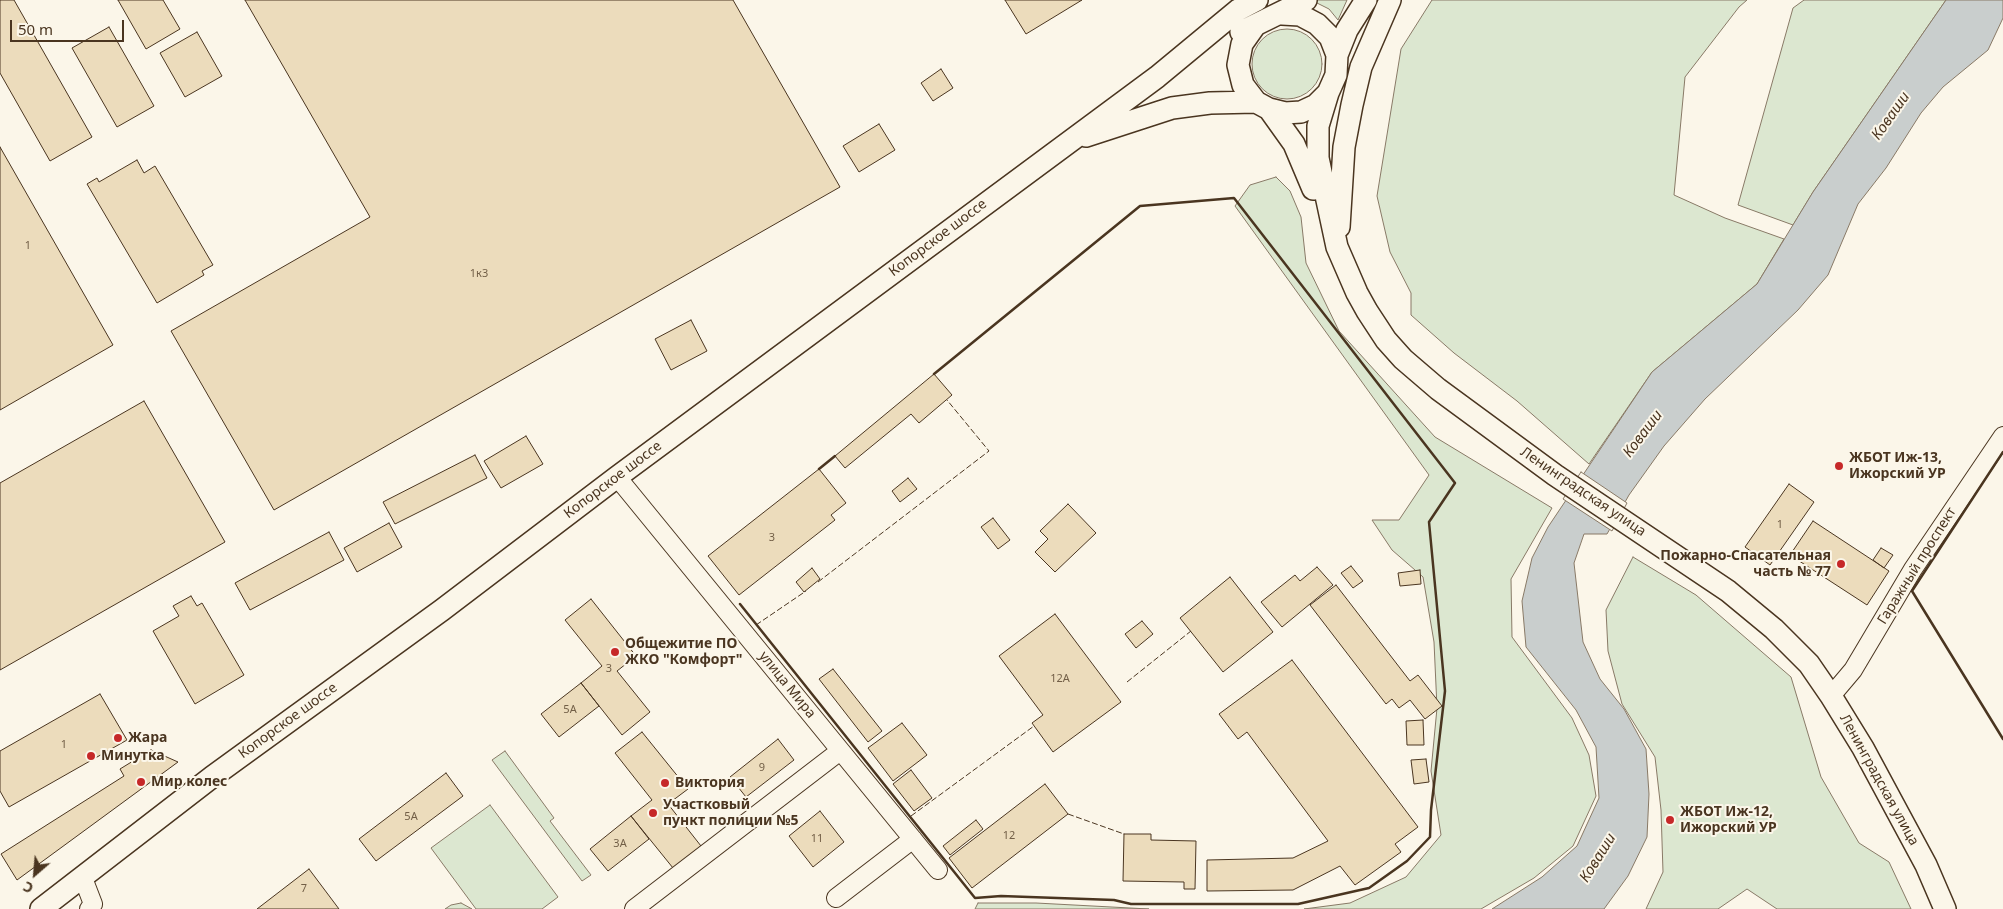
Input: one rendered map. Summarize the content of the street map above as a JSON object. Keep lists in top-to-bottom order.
{
  "streets": {
    "main road": ["Копорское шоссе", "Ленинградская улица"],
    "street": ["Гаражный проспект", "улица Мира"]
  },
  "crossings": [
    ["Копорское шоссе", "улица Мира"],
    ["Ленинградская улица", "Гаражный проспект"]
  ],
  "water": ["Коваши"],
  "places": [
    "ЖБОТ Иж-13, Ижорский УР",
    "Пожарно-Спасательная часть № 77",
    "Общежитие ПО ЖКО \"Комфорт\"",
    "Жара",
    "Минутка",
    "Мир колес",
    "Виктория",
    "Участковый пункт полиции №5",
    "ЖБОТ Иж-12, Ижорский УР"
  ],
  "house_numbers": [
    "1",
    "1к3",
    "1",
    "3",
    "3",
    "12А",
    "5А",
    "1",
    "9",
    "5А",
    "12",
    "11",
    "3А",
    "7"
  ],
  "scale_bar": "50 m",
  "north": "bottom left"
}
